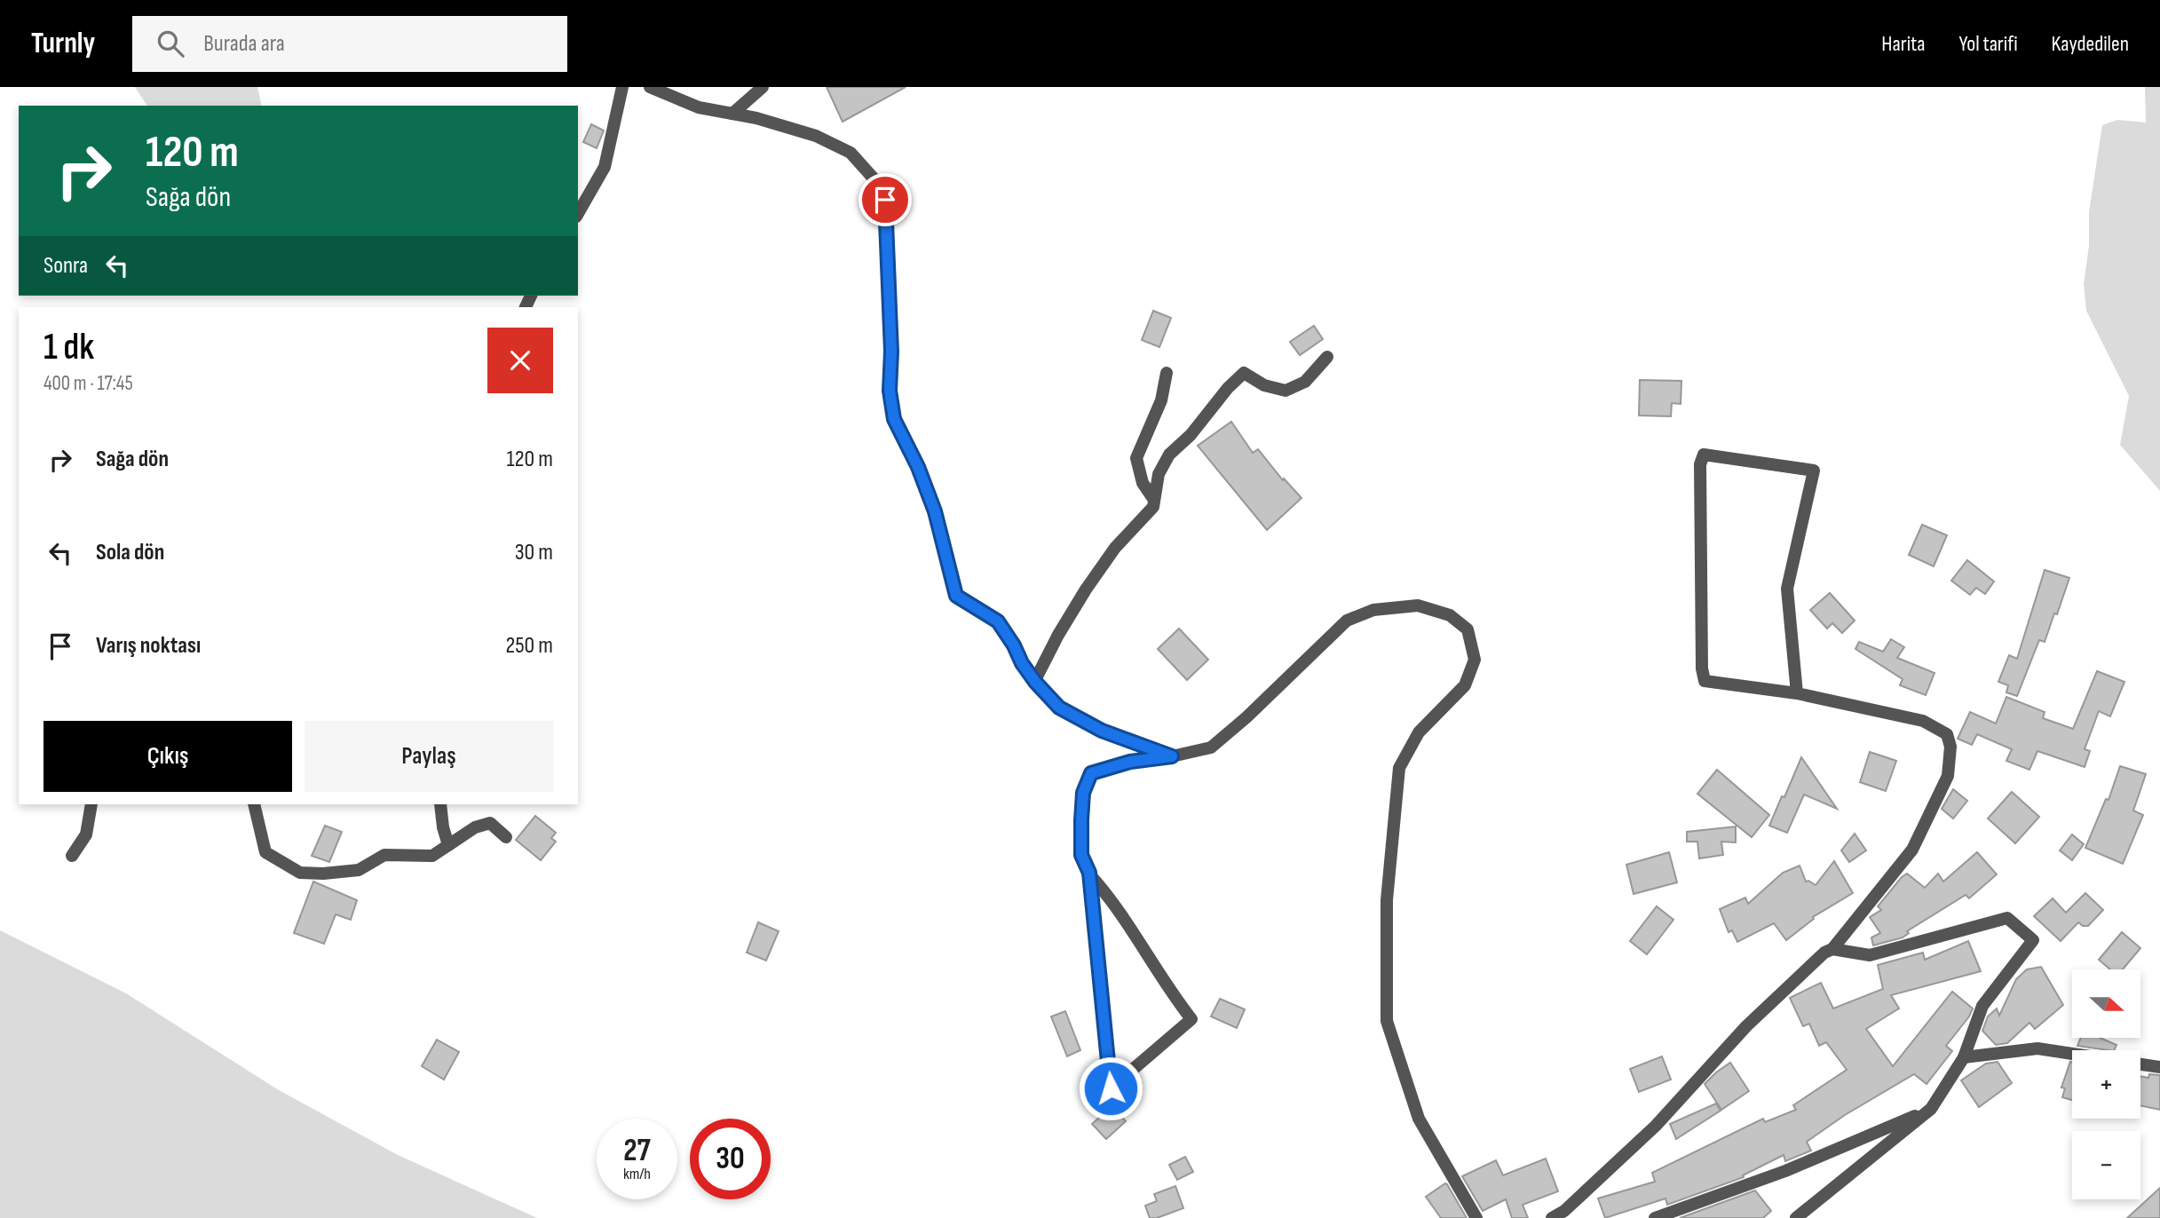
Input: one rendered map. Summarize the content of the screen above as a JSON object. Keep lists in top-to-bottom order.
{
  "north": "right",
  "page": {
    "header": "Turnly",
    "search": "Burada ara",
    "nav": ["Harita", "Yol tarifi", "Kaydedilen"],
    "turn": ["120 m", "Sağa dön"],
    "then": "Sonra",
    "heading": ["1 dk", "400 m · 17:45"],
    "list": [
      {
        "name": "Sağa dön",
        "value": "120 m"
      },
      {
        "name": "Sola dön",
        "value": "30 m"
      },
      {
        "name": "Varış noktası",
        "value": "250 m"
      }
    ],
    "buttons": ["Çıkış", "Paylaş"],
    "map_buttons": ["+", "−"],
    "speed": "27 km/h",
    "limit": "30"
  }
}
